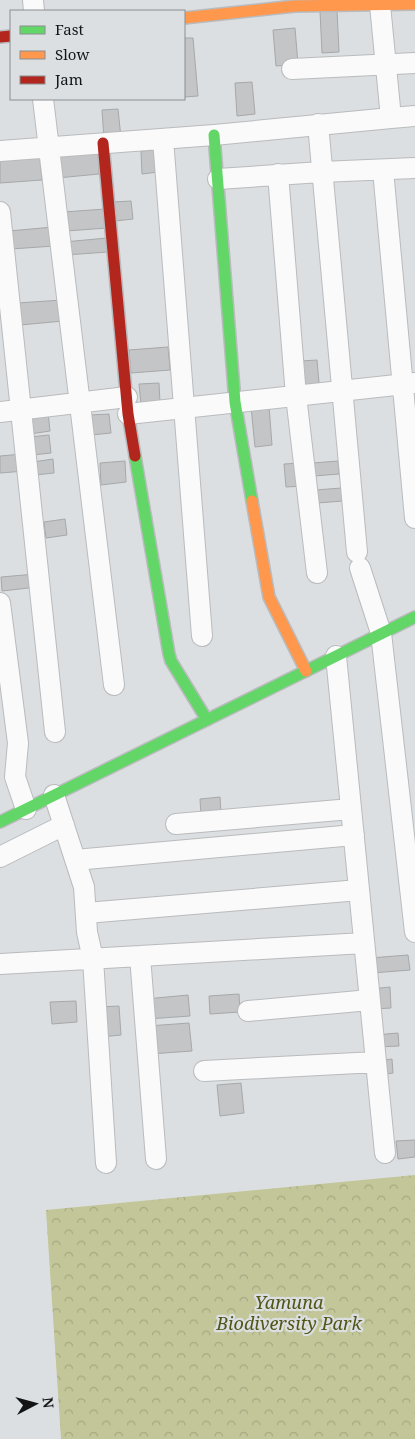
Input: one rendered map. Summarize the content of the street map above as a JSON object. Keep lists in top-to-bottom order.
{
  "parks": ["Yamuna Biodiversity Park"],
  "legend": ["Fast", "Slow", "Jam"],
  "north": "right"
}
